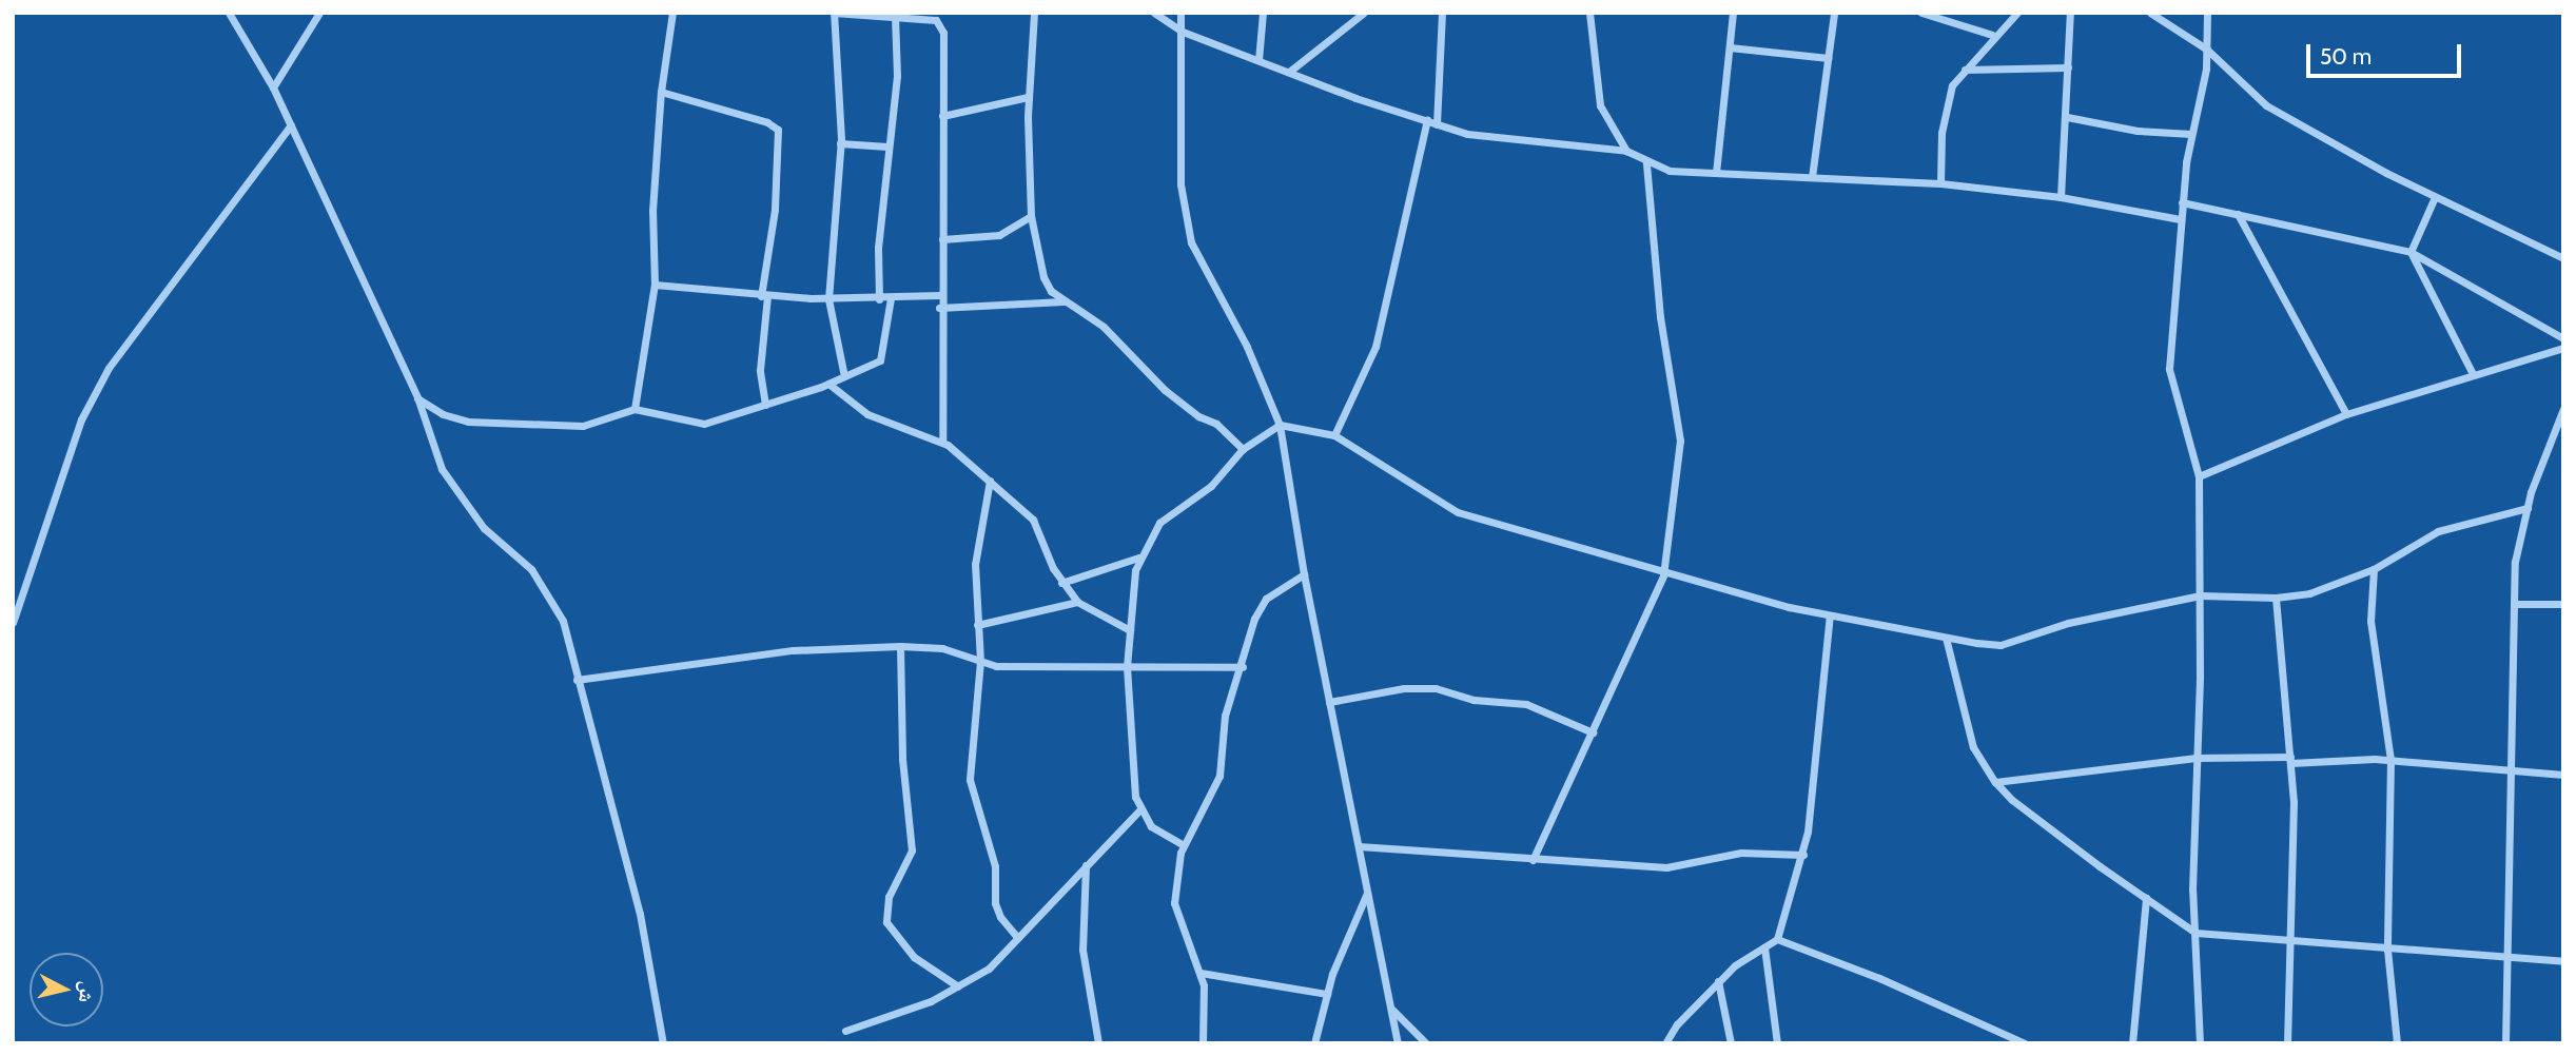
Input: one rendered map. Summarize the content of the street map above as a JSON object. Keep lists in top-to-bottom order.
{
  "scale_bar": "50 m",
  "north": "right"
}
